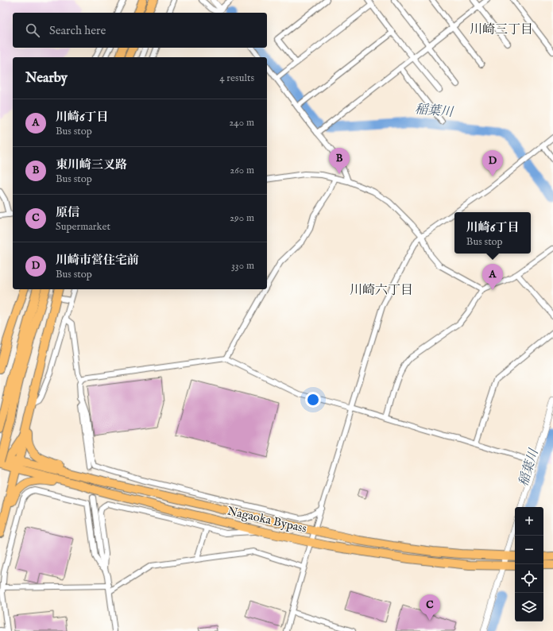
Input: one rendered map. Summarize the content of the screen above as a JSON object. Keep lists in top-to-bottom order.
{
  "streets": {
    "highway": ["Nagaoka Bypass"]
  },
  "districts": ["川崎三丁目", "川崎六丁目"],
  "water": ["稲葉川"],
  "page": {
    "search": "Search here",
    "heading": ["Nearby", "4 results"],
    "list": [
      {
        "mark": "A",
        "name": "川崎6丁目",
        "note": "Bus stop",
        "value": "240 m"
      },
      {
        "mark": "B",
        "name": "東川崎三叉路",
        "note": "Bus stop",
        "value": "260 m"
      },
      {
        "mark": "C",
        "name": "原信",
        "note": "Supermarket",
        "value": "290 m"
      },
      {
        "mark": "D",
        "name": "川崎市営住宅前",
        "note": "Bus stop",
        "value": "330 m"
      }
    ],
    "pins": [
      "B",
      "D",
      "A",
      "C"
    ],
    "popup": ["川崎6丁目", "Bus stop"],
    "map_buttons": ["+", "−"]
  }
}
